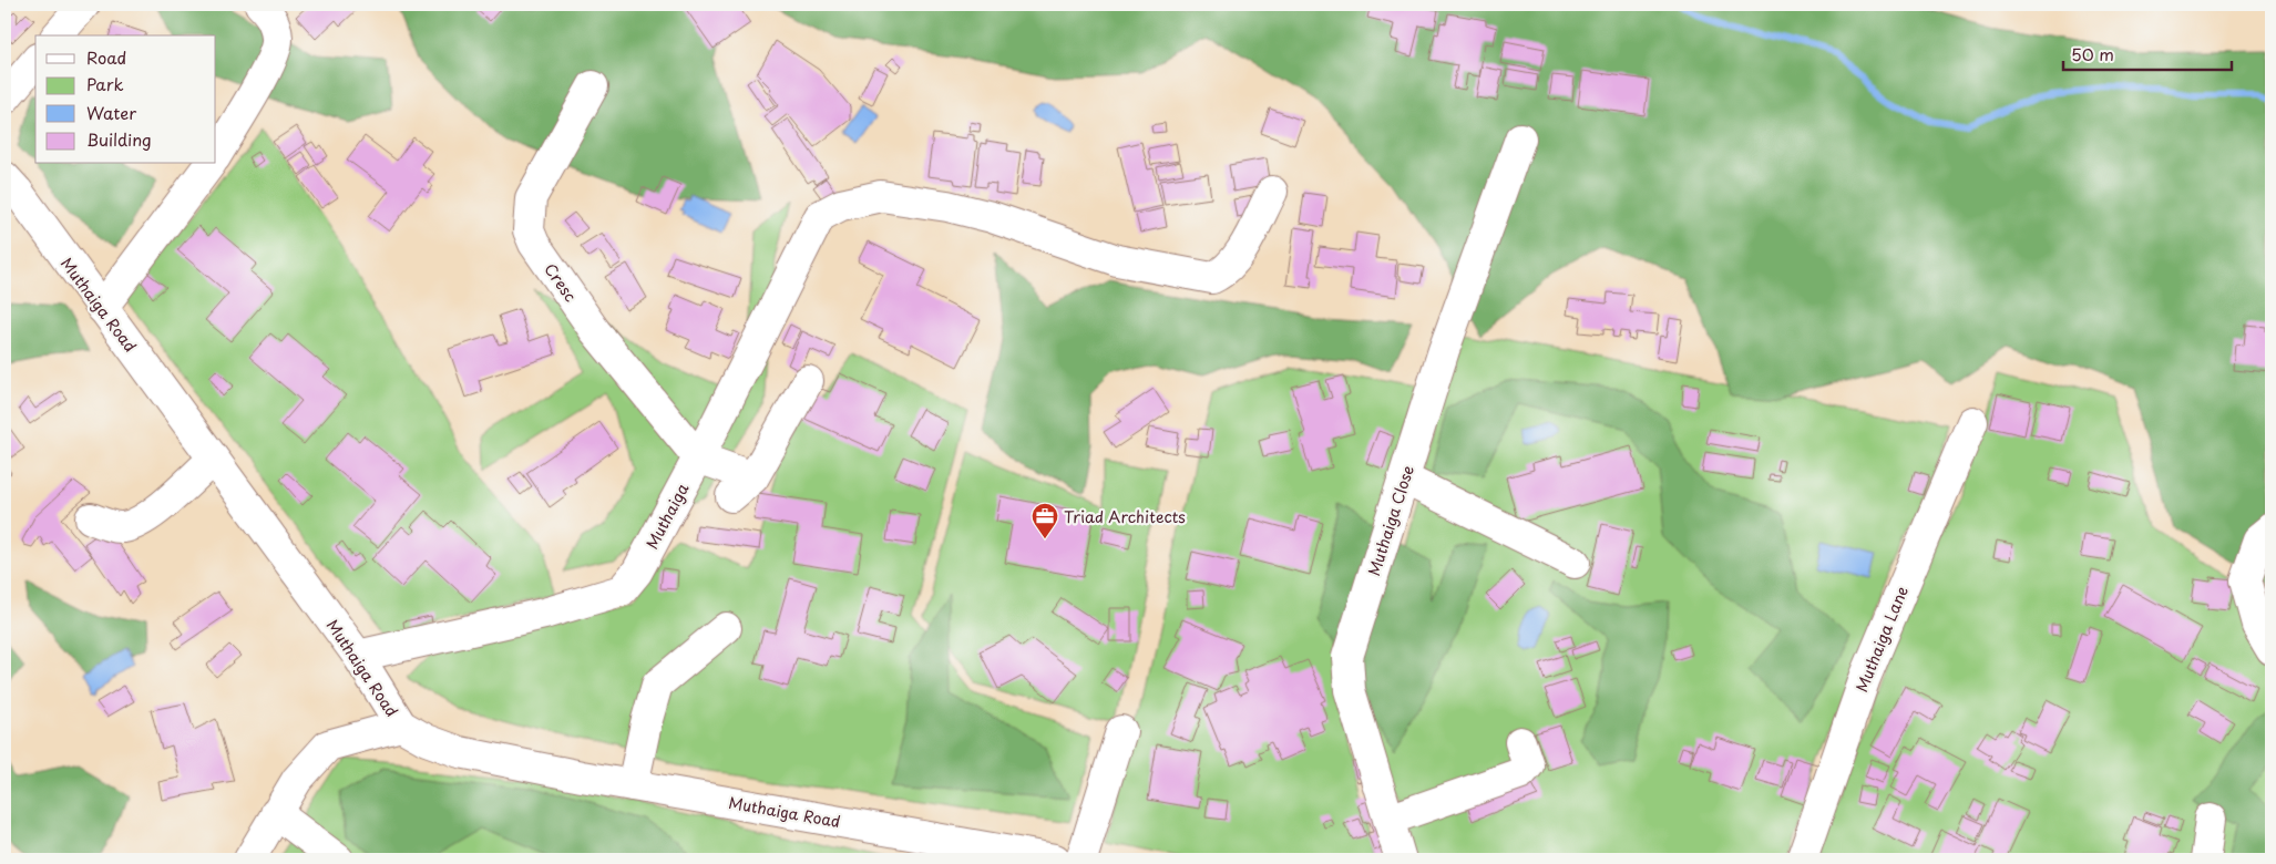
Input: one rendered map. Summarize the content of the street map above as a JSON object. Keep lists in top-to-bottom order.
{
  "streets": {
    "street": [
      "Cresc",
      "Muthaiga Road",
      "Muthaiga",
      "Muthaiga Close",
      "Muthaiga Lane"
    ]
  },
  "crossings": [
    ["Cresc", "Muthaiga"],
    ["Muthaiga Road", "Muthaiga"]
  ],
  "places": {
    "office": ["Triad Architects"]
  },
  "legend": [
    "Road",
    "Park",
    "Water",
    "Building"
  ],
  "scale_bar": "50 m"
}
